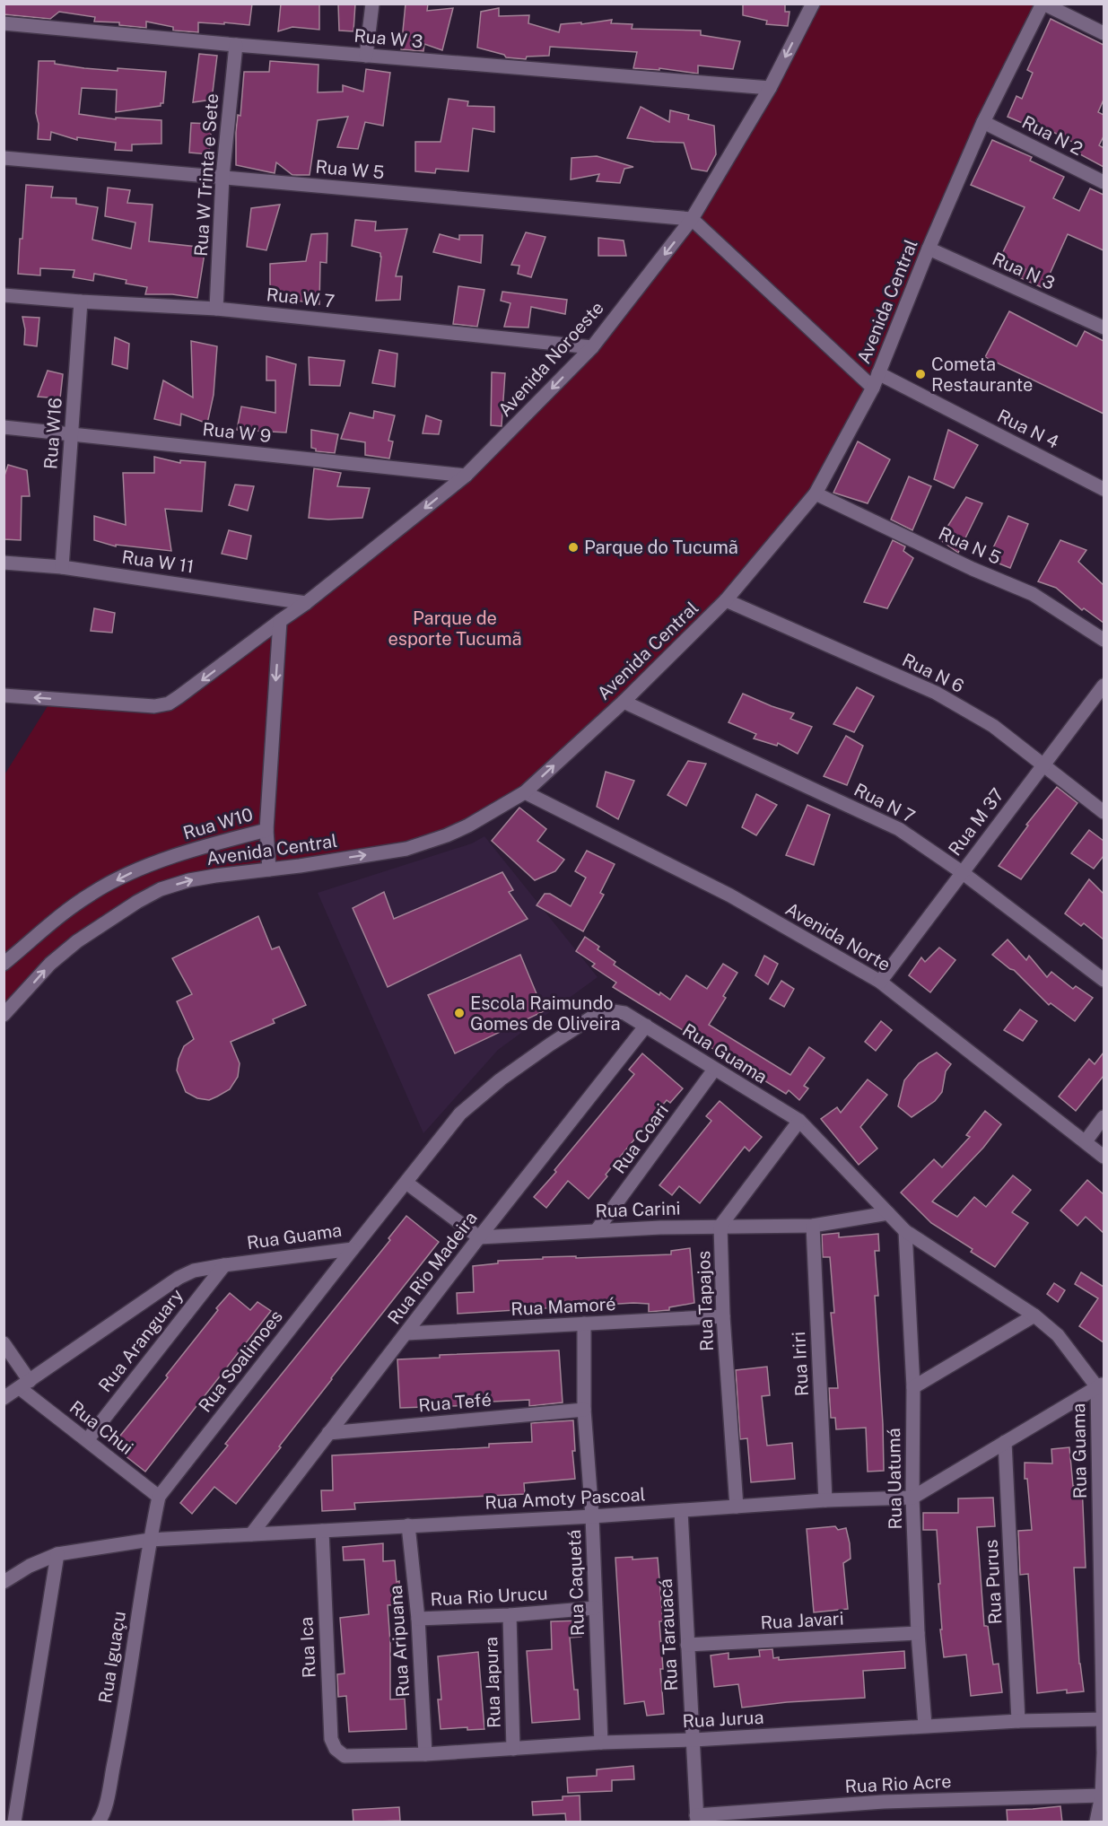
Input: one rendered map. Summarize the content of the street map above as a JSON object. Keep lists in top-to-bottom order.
{
  "streets": {
    "street": [
      "Rua W 3",
      "Rua N 2",
      "Rua W 5",
      "Rua W Trinta e Sete",
      "Rua N 3",
      "Rua W 7",
      "Avenida Central",
      "Avenida Noroeste",
      "Rua N 4",
      "Rua W 9",
      "Rua W16",
      "Rua N 5",
      "Rua W 11",
      "Rua N 6",
      "Rua N 7",
      "Rua M 37",
      "Rua W10",
      "Avenida Norte",
      "Rua Guama",
      "Rua Coari",
      "Rua Carini",
      "Rua Rio Madeira",
      "Rua Tapajos",
      "Rua Mamoré",
      "Rua Aranguary",
      "Rua Soalimoes",
      "Rua Iriri",
      "Rua Tefé",
      "Rua Chui",
      "Rua Uatumá",
      "Rua Amoty Pascoal",
      "Rua Purus",
      "Rua Caquetá",
      "Rua Rio Urucu",
      "Rua Javari",
      "Rua Tarauacá",
      "Rua Aripuana",
      "Rua Ica",
      "Rua Iguaçu",
      "Rua Japura",
      "Rua Jurua",
      "Rua Rio Acre"
    ]
  },
  "crossings": [
    ["Rua W 3", "Rua W Trinta e Sete"],
    ["Rua W 3", "Avenida Noroeste"],
    ["Rua N 2", "Avenida Central"],
    ["Rua W 5", "Rua W Trinta e Sete"],
    ["Rua W 5", "Avenida Noroeste"],
    ["Rua W Trinta e Sete", "Rua W 7"],
    ["Rua N 3", "Avenida Central"],
    ["Rua W 7", "Avenida Noroeste"],
    ["Rua W 7", "Rua W16"],
    ["Avenida Central", "Rua N 4"],
    ["Avenida Central", "Rua N 5"],
    ["Avenida Central", "Rua N 6"],
    ["Avenida Central", "Rua N 7"],
    ["Avenida Central", "Avenida Norte"],
    ["Avenida Noroeste", "Rua W 9"],
    ["Avenida Noroeste", "Rua W 11"],
    ["Avenida Noroeste", "Rua W10"],
    ["Rua W 9", "Rua W16"],
    ["Rua W16", "Rua W 11"],
    ["Rua N 6", "Rua M 37"],
    ["Rua N 7", "Rua M 37"],
    ["Rua M 37", "Avenida Norte"],
    ["Rua Guama", "Rua Coari"],
    ["Rua Guama", "Rua Carini"],
    ["Rua Guama", "Rua Rio Madeira"],
    ["Rua Guama", "Rua Tapajos"],
    ["Rua Guama", "Rua Aranguary"],
    ["Rua Guama", "Rua Soalimoes"],
    ["Rua Guama", "Rua Chui"],
    ["Rua Guama", "Rua Uatumá"],
    ["Rua Guama", "Rua Amoty Pascoal"],
    ["Rua Guama", "Rua Jurua"],
    ["Rua Guama", "Rua Rio Acre"],
    ["Rua Coari", "Rua Carini"],
    ["Rua Carini", "Rua Rio Madeira"],
    ["Rua Carini", "Rua Tapajos"],
    ["Rua Carini", "Rua Iriri"],
    ["Rua Rio Madeira", "Rua Mamoré"],
    ["Rua Rio Madeira", "Rua Tefé"],
    ["Rua Rio Madeira", "Rua Amoty Pascoal"],
    ["Rua Tapajos", "Rua Mamoré"],
    ["Rua Tapajos", "Rua Amoty Pascoal"],
    ["Rua Mamoré", "Rua Caquetá"],
    ["Rua Aranguary", "Rua Chui"],
    ["Rua Soalimoes", "Rua Chui"],
    ["Rua Soalimoes", "Rua Iguaçu"],
    ["Rua Iriri", "Rua Amoty Pascoal"],
    ["Rua Tefé", "Rua Caquetá"],
    ["Rua Chui", "Rua Iguaçu"],
    ["Rua Uatumá", "Rua Amoty Pascoal"],
    ["Rua Uatumá", "Rua Javari"],
    ["Rua Uatumá", "Rua Jurua"],
    ["Rua Amoty Pascoal", "Rua Purus"],
    ["Rua Amoty Pascoal", "Rua Caquetá"],
    ["Rua Amoty Pascoal", "Rua Tarauacá"],
    ["Rua Amoty Pascoal", "Rua Aripuana"],
    ["Rua Amoty Pascoal", "Rua Ica"],
    ["Rua Amoty Pascoal", "Rua Iguaçu"],
    ["Rua Purus", "Rua Jurua"],
    ["Rua Caquetá", "Rua Rio Urucu"],
    ["Rua Caquetá", "Rua Jurua"],
    ["Rua Rio Urucu", "Rua Aripuana"],
    ["Rua Rio Urucu", "Rua Japura"],
    ["Rua Javari", "Rua Tarauacá"],
    ["Rua Tarauacá", "Rua Jurua"],
    ["Rua Tarauacá", "Rua Rio Acre"],
    ["Rua Aripuana", "Rua Jurua"],
    ["Rua Ica", "Rua Jurua"],
    ["Rua Japura", "Rua Jurua"]
  ],
  "one_way": ["Avenida Central", "Avenida Noroeste", "Rua W10"],
  "parks": ["Parque de esporte Tucumã"],
  "places": ["Cometa Restaurante", "Parque do Tucumã", "Escola Raimundo Gomes de Oliveira"]
}
